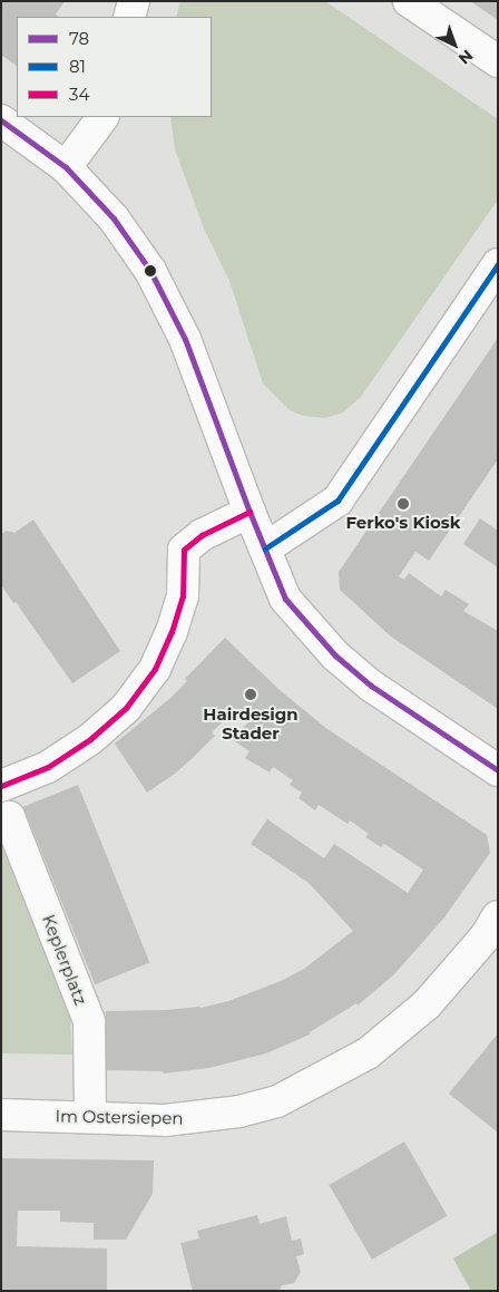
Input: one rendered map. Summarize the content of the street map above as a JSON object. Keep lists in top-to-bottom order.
{
  "streets": {
    "street": ["Keplerplatz", "Im Ostersiepen"]
  },
  "crossings": [
    ["Keplerplatz", "Im Ostersiepen"]
  ],
  "places": ["Ferko's Kiosk", "Hairdesign Stader"],
  "lines": ["transit line 78", "transit line 81", "transit line 34"],
  "legend": ["78", "81", "34"],
  "north": "bottom right"
}
